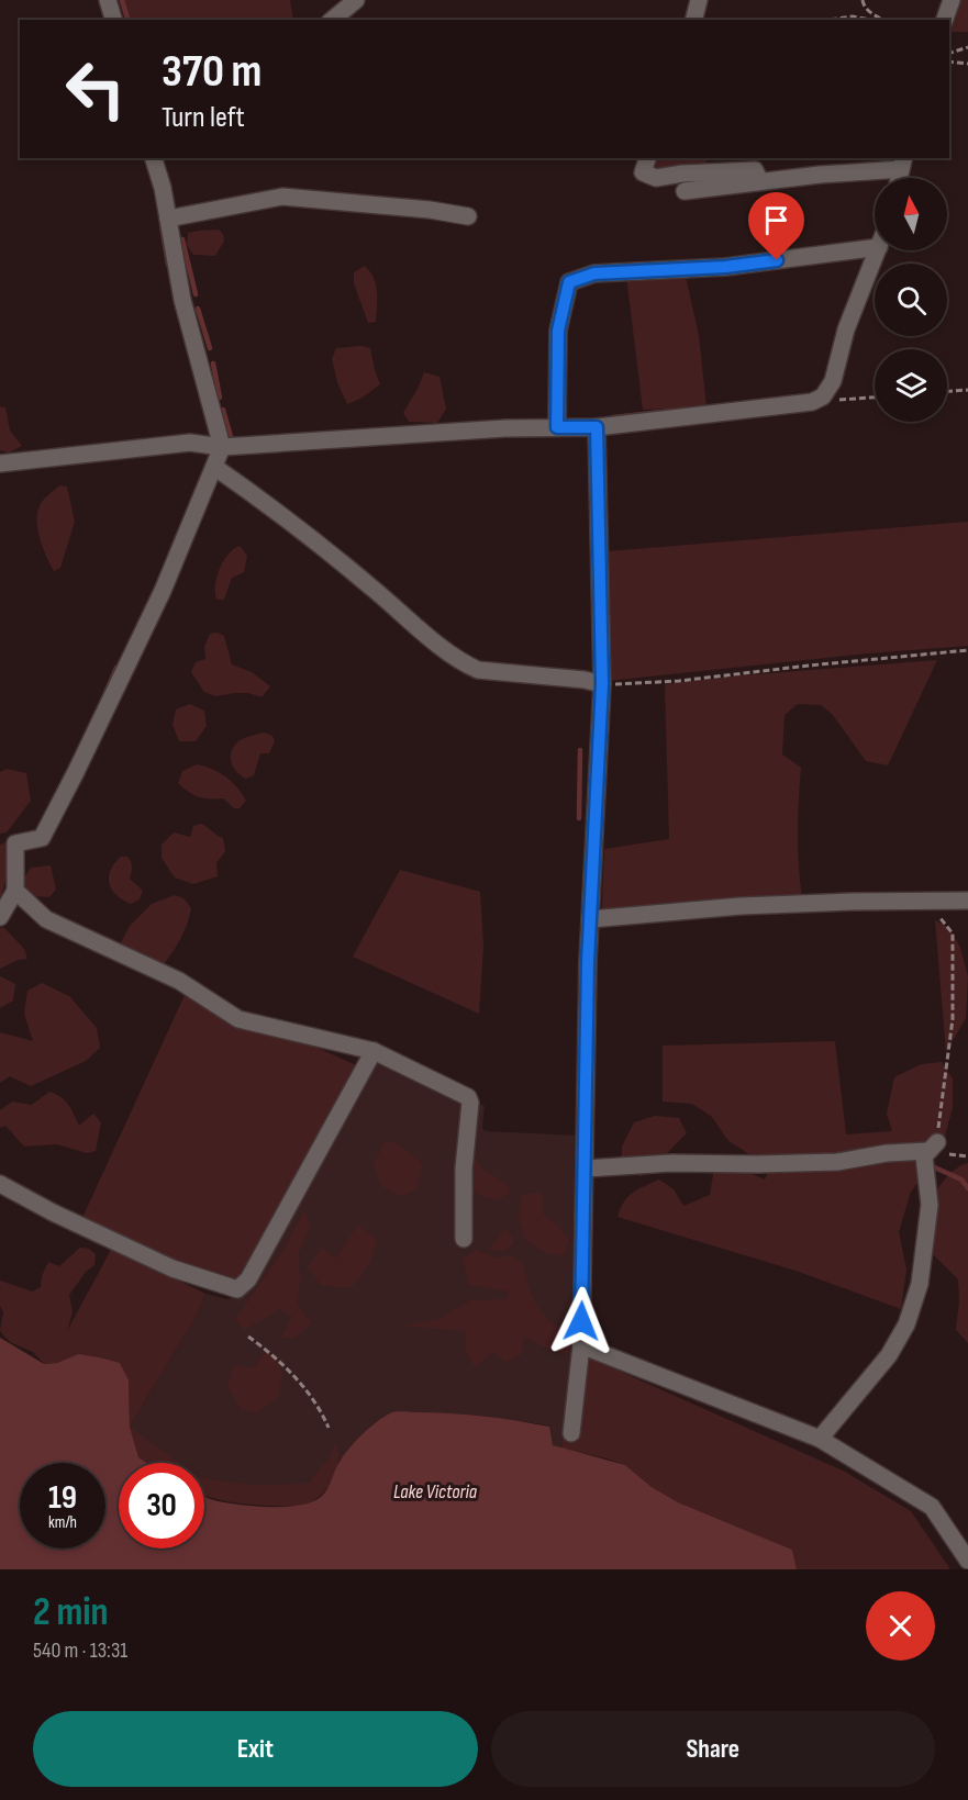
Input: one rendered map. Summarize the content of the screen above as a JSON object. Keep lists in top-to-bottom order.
{
  "water": ["Lake Victoria"],
  "north": "top",
  "page": {
    "turn": ["370 m", "Turn left"],
    "speed": "19 km/h",
    "limit": "30",
    "heading": ["2 min", "540 m · 13:31"],
    "buttons": ["Exit", "Share"]
  }
}
